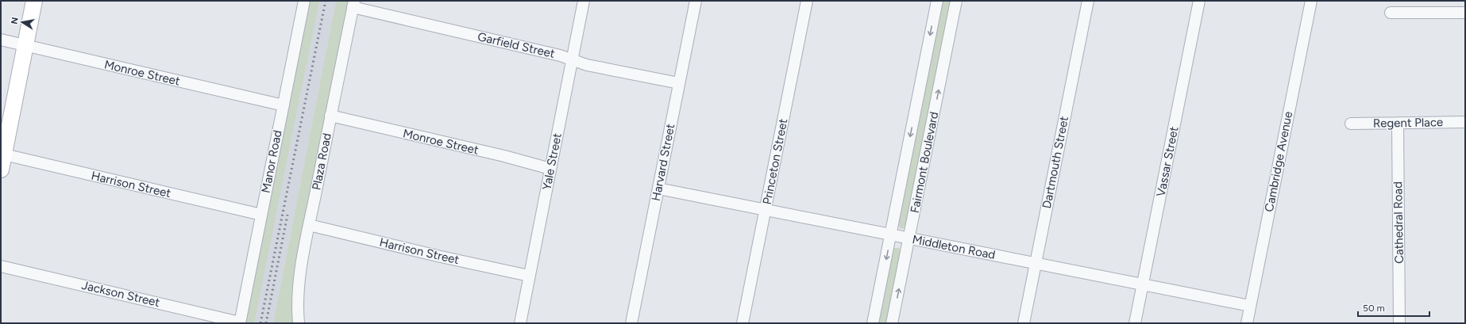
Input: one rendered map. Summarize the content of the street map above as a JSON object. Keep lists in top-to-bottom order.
{
  "streets": {
    "street": [
      "Garfield Street",
      "Monroe Street",
      "Regent Place",
      "Manor Road",
      "Plaza Road",
      "Yale Street",
      "Princeton Street",
      "Vassar Street",
      "Cambridge Avenue",
      "Harvard Street",
      "Fairmont Boulevard",
      "Dartmouth Street",
      "Harrison Street",
      "Cathedral Road",
      "Middleton Road",
      "Jackson Street"
    ]
  },
  "crossings": [
    ["Garfield Street", "Plaza Road"],
    ["Garfield Street", "Yale Street"],
    ["Garfield Street", "Harvard Street"],
    ["Monroe Street", "Manor Road"],
    ["Monroe Street", "Plaza Road"],
    ["Monroe Street", "Yale Street"],
    ["Regent Place", "Cathedral Road"],
    ["Manor Road", "Harrison Street"],
    ["Manor Road", "Jackson Street"],
    ["Plaza Road", "Harrison Street"],
    ["Yale Street", "Harrison Street"],
    ["Princeton Street", "Middleton Road"],
    ["Vassar Street", "Middleton Road"],
    ["Cambridge Avenue", "Middleton Road"],
    ["Harvard Street", "Middleton Road"],
    ["Fairmont Boulevard", "Middleton Road"],
    ["Dartmouth Street", "Middleton Road"]
  ],
  "scale_bar": "50 m",
  "north": "left"
}
